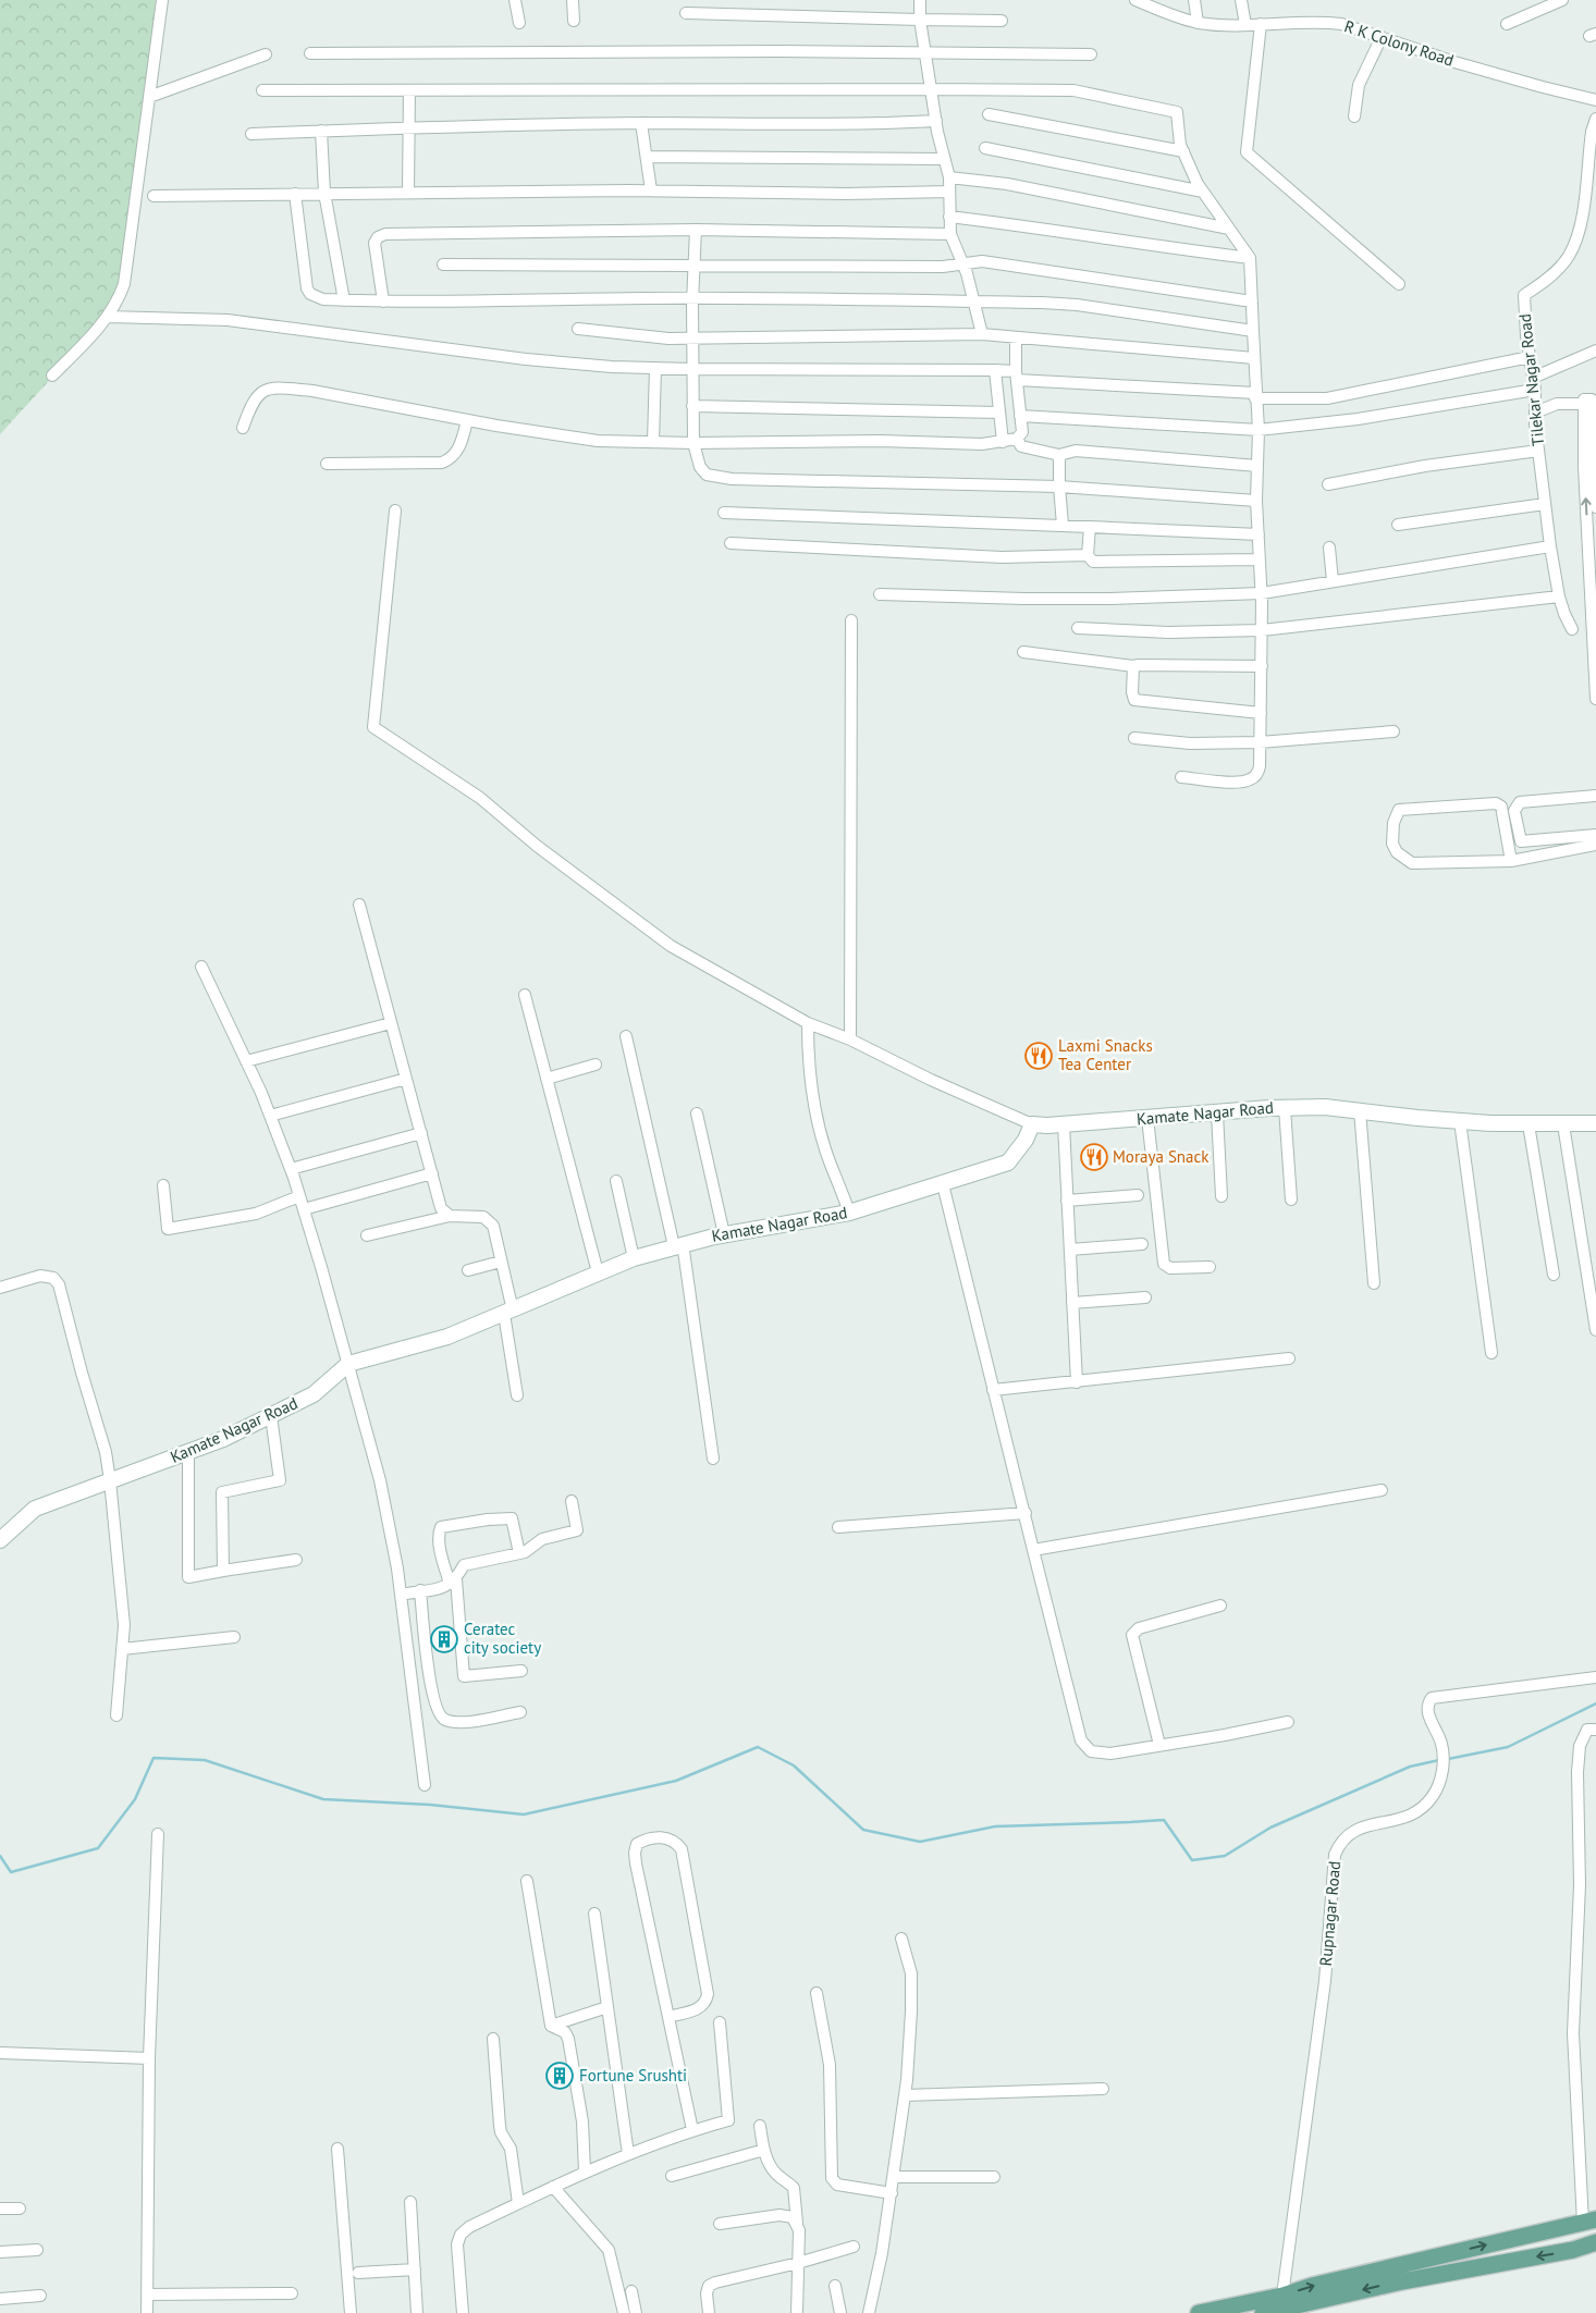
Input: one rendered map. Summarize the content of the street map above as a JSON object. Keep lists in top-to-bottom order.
{
  "streets": {
    "street": [
      "R K Colony Road",
      "Tilekar Nagar Road",
      "Kamate Nagar Road",
      "Rupnagar Road"
    ]
  },
  "places": {
    "restaurant": ["Laxmi Snacks Tea Center", "Moraya Snack"],
    "building": ["Ceratec city society", "Fortune Srushti"]
  }
}
